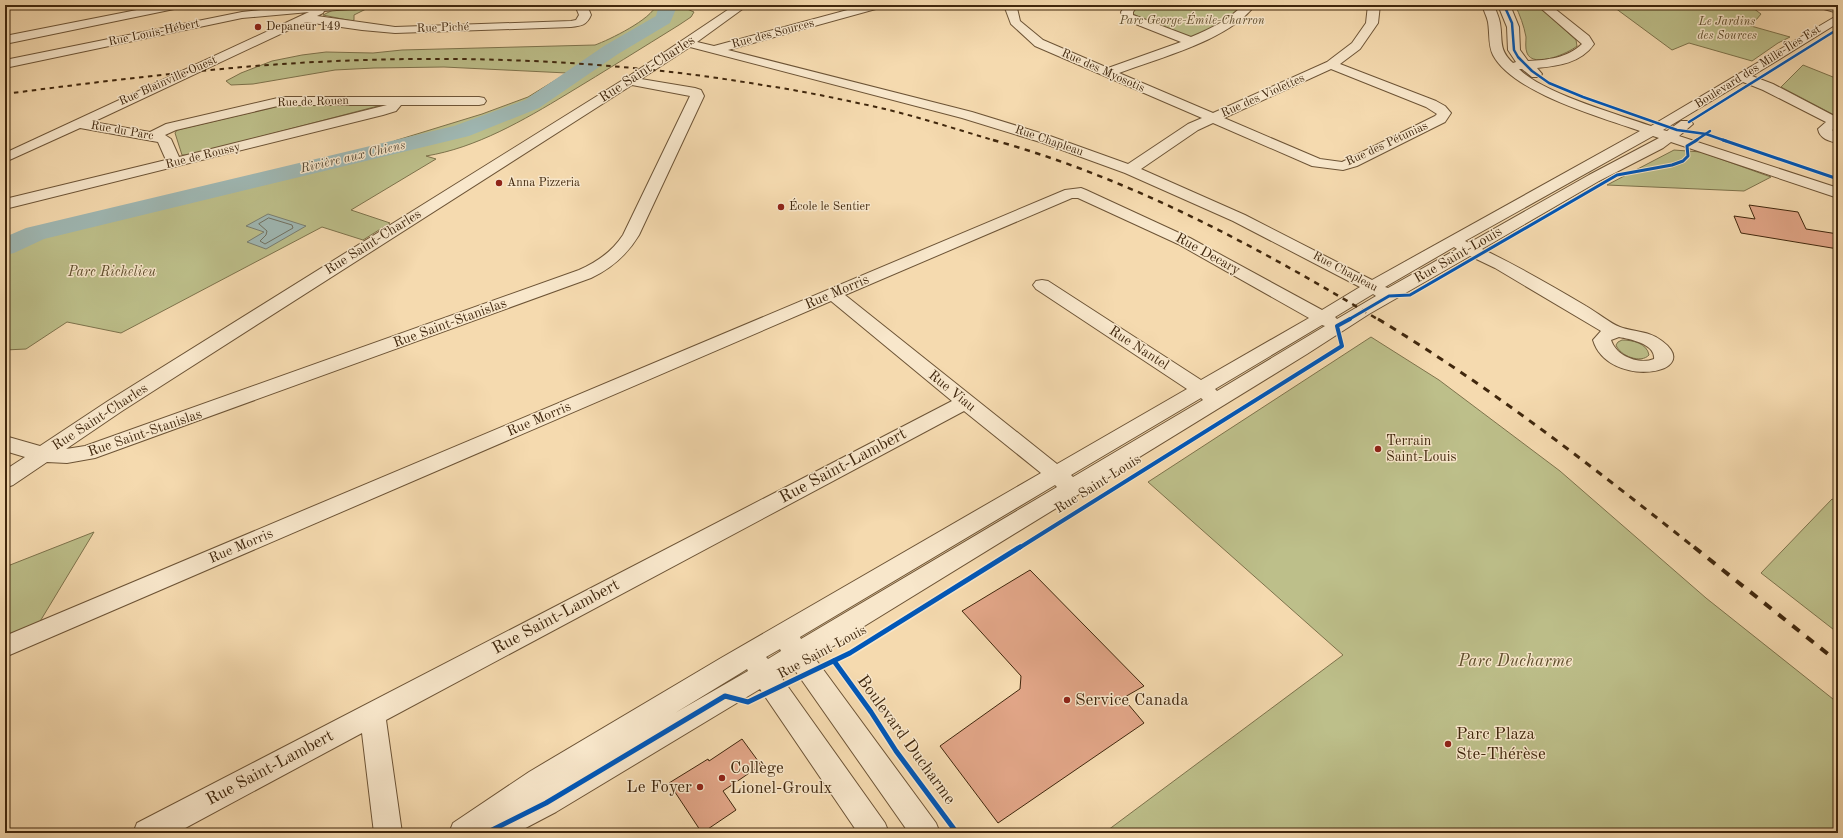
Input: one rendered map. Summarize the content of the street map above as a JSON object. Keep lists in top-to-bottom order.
{
  "streets": {
    "street": [
      "Rue Piché",
      "Rue Louis-Hébert",
      "Rue des Sources",
      "Boulevard des Mille-Îles Est",
      "Rue Saint-Charles",
      "Rue des Myosotis",
      "Rue Blainville Ouest",
      "Rue des Violettes",
      "Rue de Rouen",
      "Rue du Parc",
      "Rue Chapleau",
      "Rue des Pétunias",
      "Rue de Roussy",
      "Rue Decary",
      "Rue Saint-Louis",
      "Rue Morris",
      "Rue Saint-Stanislas",
      "Rue Nantel",
      "Rue Viau",
      "Rue Saint-Lambert"
    ],
    "cycle path": ["Boulevard Ducharme"]
  },
  "crossings": [
    ["Rue Piché", "Rue Blainville Ouest"],
    ["Rue Louis-Hébert", "Rue Blainville Ouest"],
    ["Rue des Sources", "Rue Chapleau"],
    ["Boulevard des Mille-Îles Est", "Rue Saint-Louis"],
    ["Rue Saint-Charles", "Rue Chapleau"],
    ["Rue Saint-Charles", "Rue Saint-Stanislas"],
    ["Rue des Myosotis", "Rue des Violettes"],
    ["Rue des Myosotis", "Rue des Pétunias"],
    ["Rue Blainville Ouest", "Rue du Parc"],
    ["Rue des Violettes", "Rue Chapleau"],
    ["Rue des Violettes", "Rue des Pétunias"],
    ["Rue de Rouen", "Rue du Parc"],
    ["Rue de Rouen", "Rue de Roussy"],
    ["Rue du Parc", "Rue de Roussy"],
    ["Rue Chapleau", "Rue Saint-Louis"],
    ["Rue Decary", "Rue Saint-Louis"],
    ["Rue Decary", "Rue Morris"],
    ["Rue Saint-Louis", "Rue Nantel"],
    ["Rue Saint-Louis", "Rue Viau"],
    ["Rue Morris", "Rue Viau"],
    ["Rue Viau", "Rue Saint-Lambert"]
  ],
  "water": ["Rivière aux Chiens"],
  "parks": [
    "Parc George-Émile-Charron",
    "Le Jardins des Sources",
    "Parc Richelieu",
    "Parc Ducharme"
  ],
  "places": [
    "Depaneur 149",
    "Anna Pizzeria",
    "École le Sentier",
    "Terrain Saint-Louis",
    "Service Canada",
    "Parc Plaza Ste-Thérèse",
    "Collège Lionel-Groulx",
    "Le Foyer"
  ]
}
